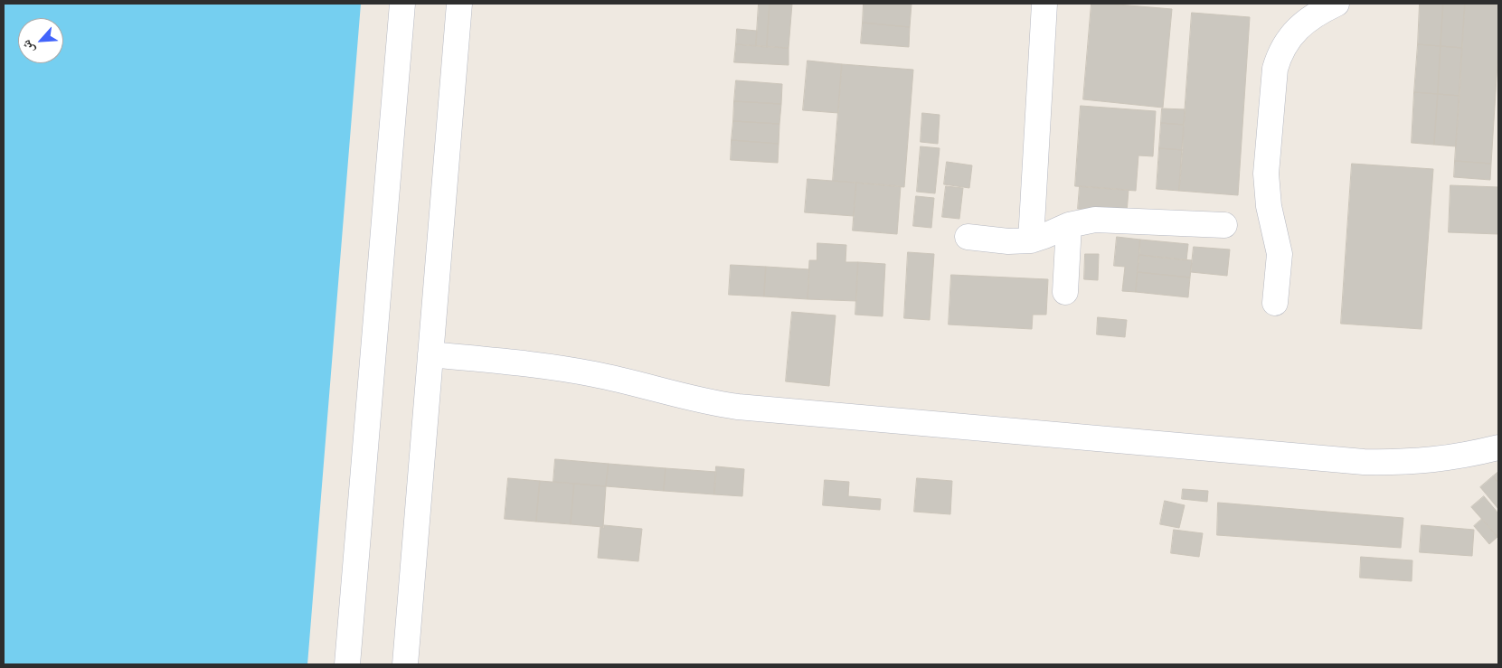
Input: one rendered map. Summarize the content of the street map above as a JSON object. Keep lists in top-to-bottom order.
{
  "north": "bottom left"
}
